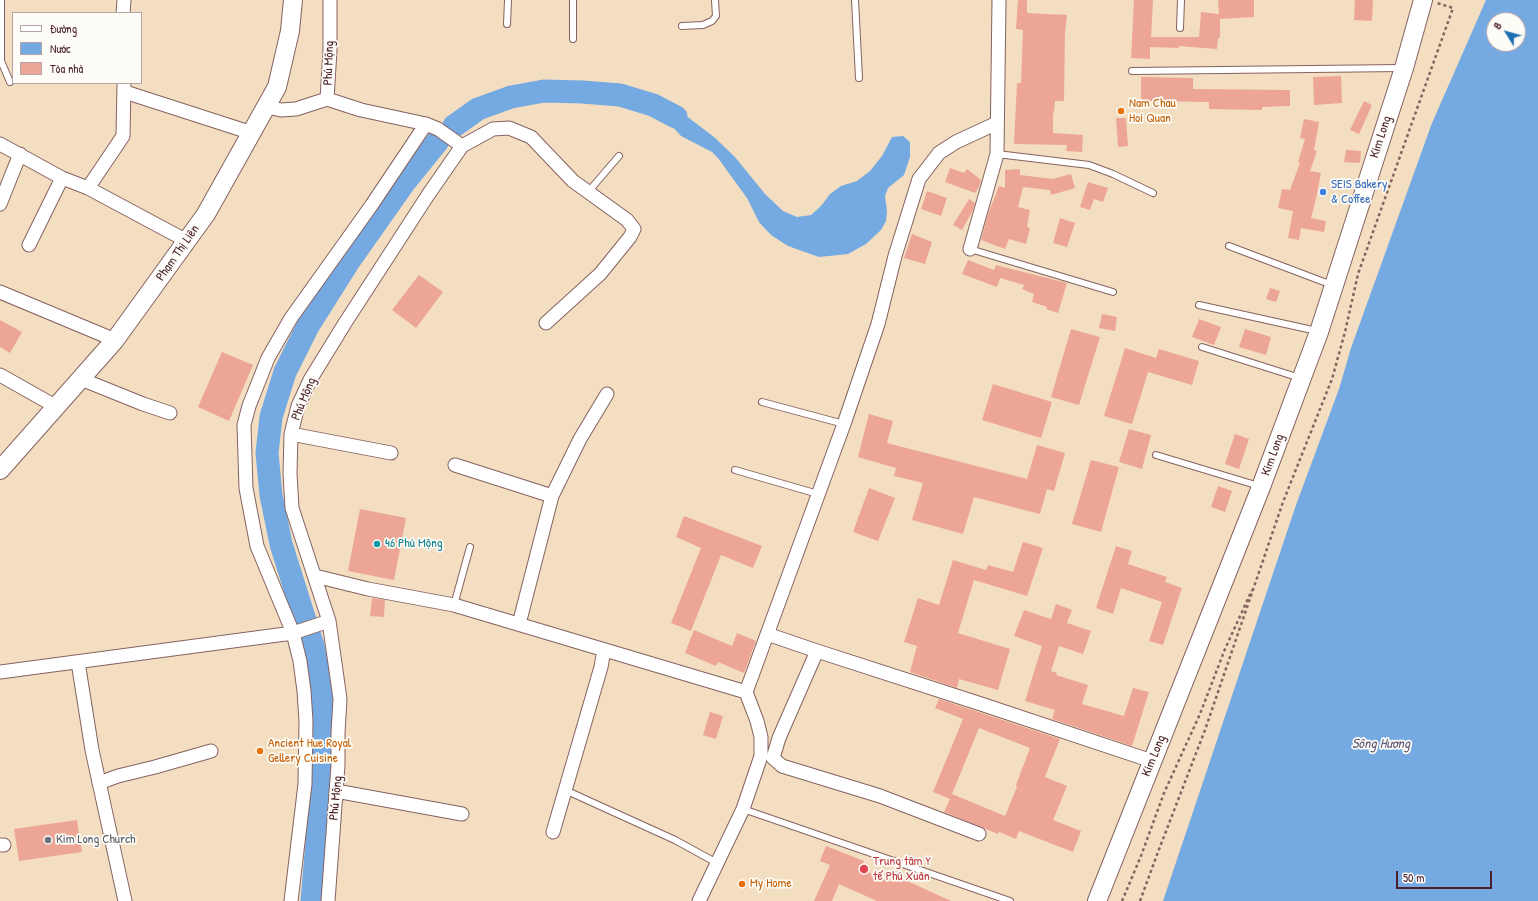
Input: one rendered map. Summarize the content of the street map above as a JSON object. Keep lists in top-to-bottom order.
{
  "streets": {
    "main road": ["Kim Long", "Phạm Thị Liên"],
    "street": ["Phú Mộng"]
  },
  "water": ["Sông Hương"],
  "places": [
    "Nam Chau Hoi Quan",
    "SEIS Bakery & Coffee",
    "46 Phú Mộng",
    "Ancient Hue Royal Gellery Cuisine",
    "Kim Long Church",
    "Trung tâm Y tế Phú Xuân",
    "My Home"
  ],
  "legend": ["Đường", "Nước", "Tòa nhà"],
  "scale_bar": "50 m",
  "north": "top left"
}
